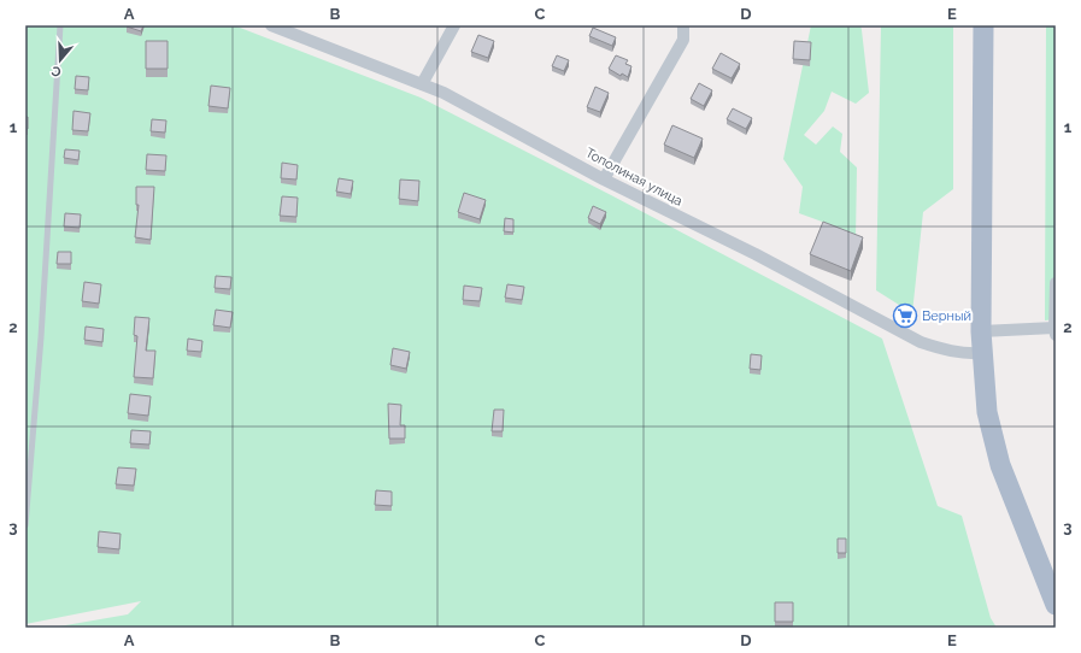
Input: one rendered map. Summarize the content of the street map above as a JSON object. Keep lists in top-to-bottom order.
{
  "streets": {
    "street": ["Тополиная улица"]
  },
  "places": {
    "supermarket": ["Верный"]
  },
  "north": "bottom",
  "grid": {
    "columns": [
      "A",
      "B",
      "C",
      "D",
      "E"
    ],
    "rows": ["1", "2", "3"]
  }
}
